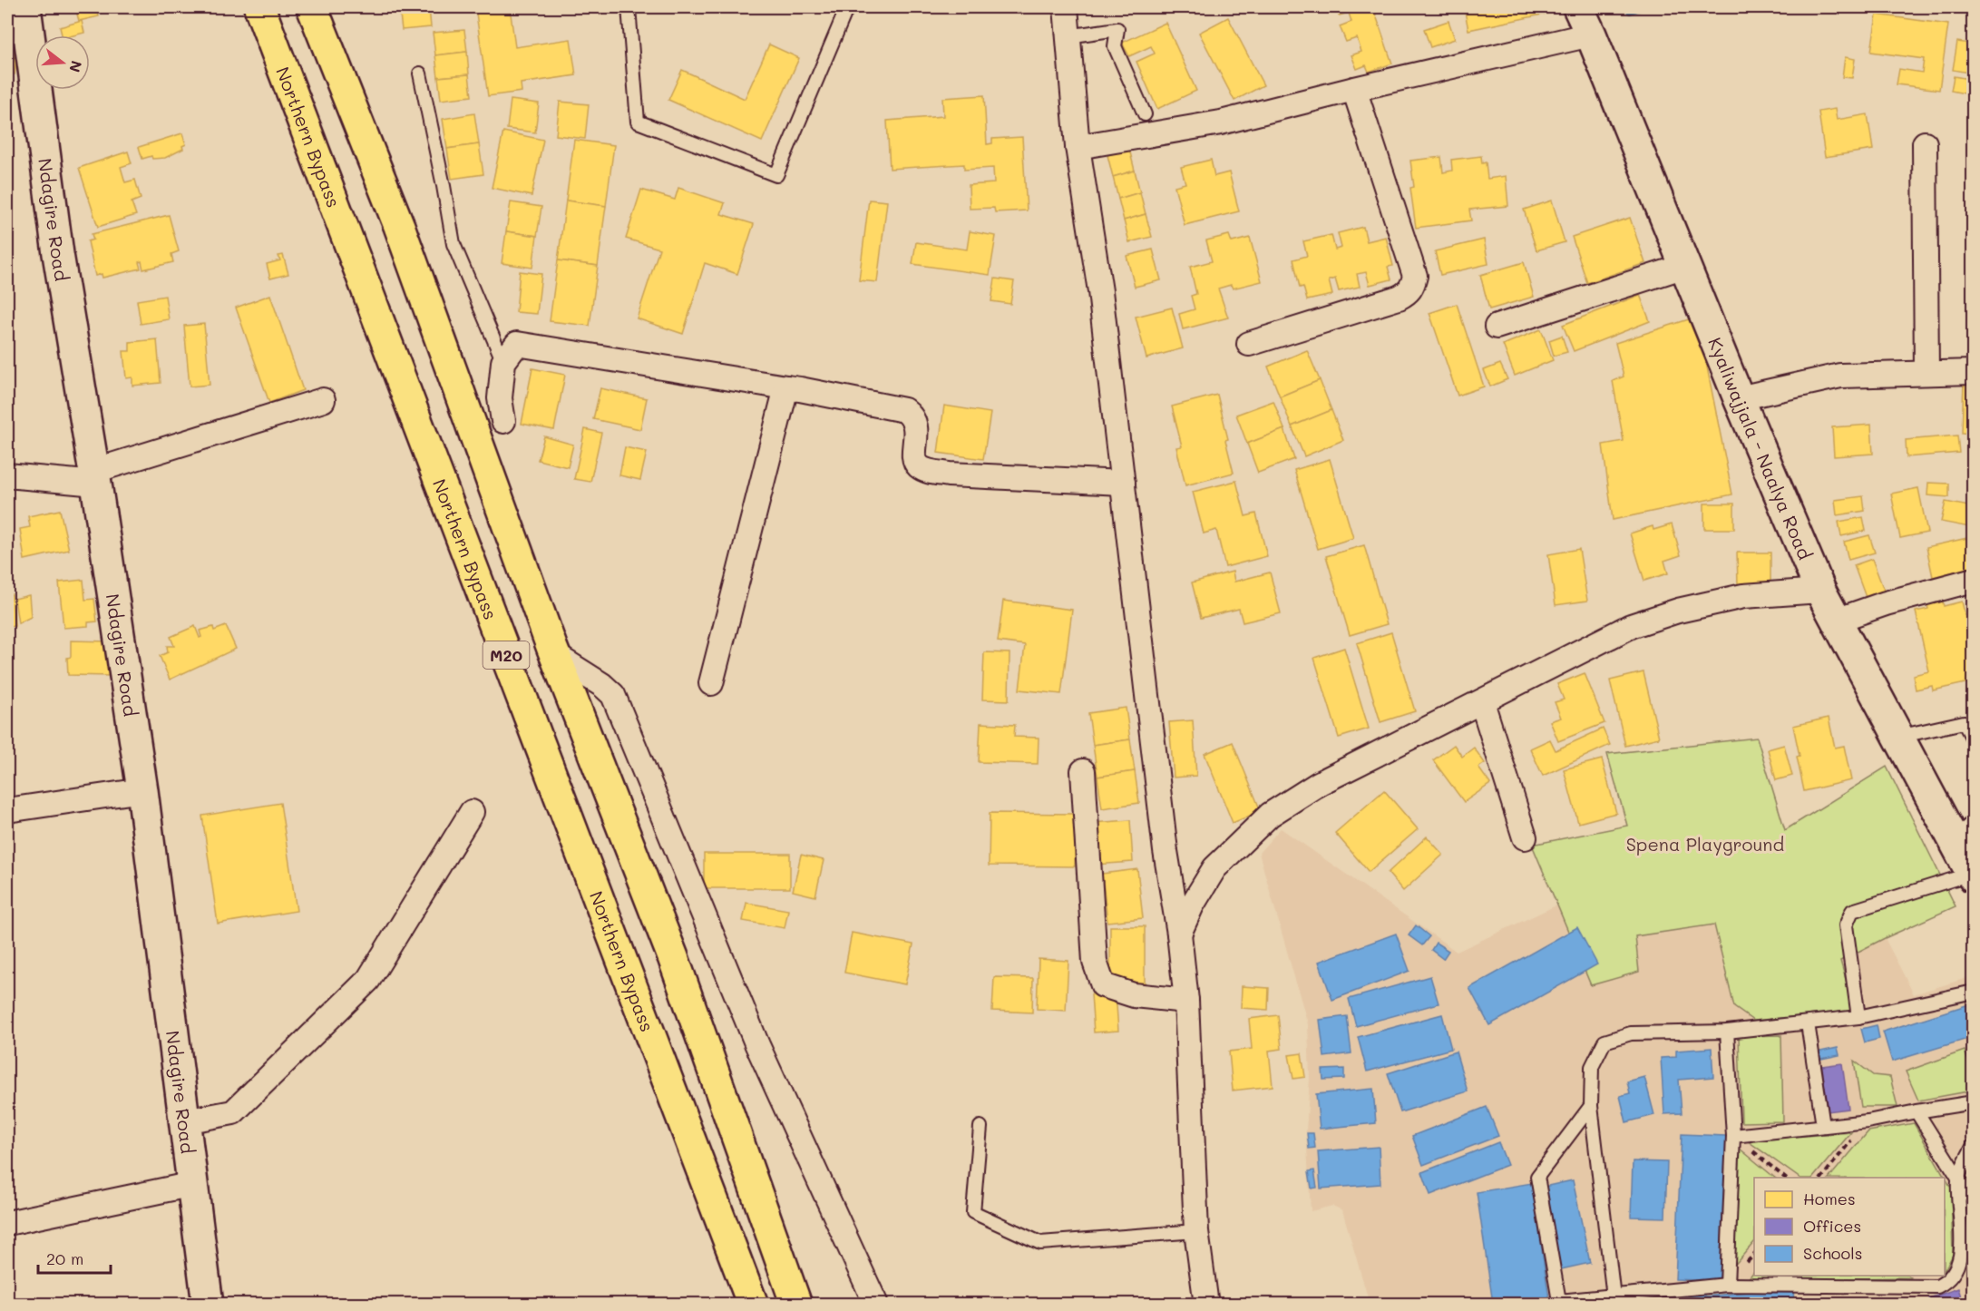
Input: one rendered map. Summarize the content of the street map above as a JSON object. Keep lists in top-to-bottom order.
{
  "streets": {
    "highway": ["Northern Bypass", "M20"],
    "street": ["Ndagire Road", "Kyaliwajjala - Naalya Road"]
  },
  "parks": ["Spena Playground"],
  "legend": ["Homes", "Offices", "Schools"],
  "scale_bar": "20 m",
  "north": "right"
}
